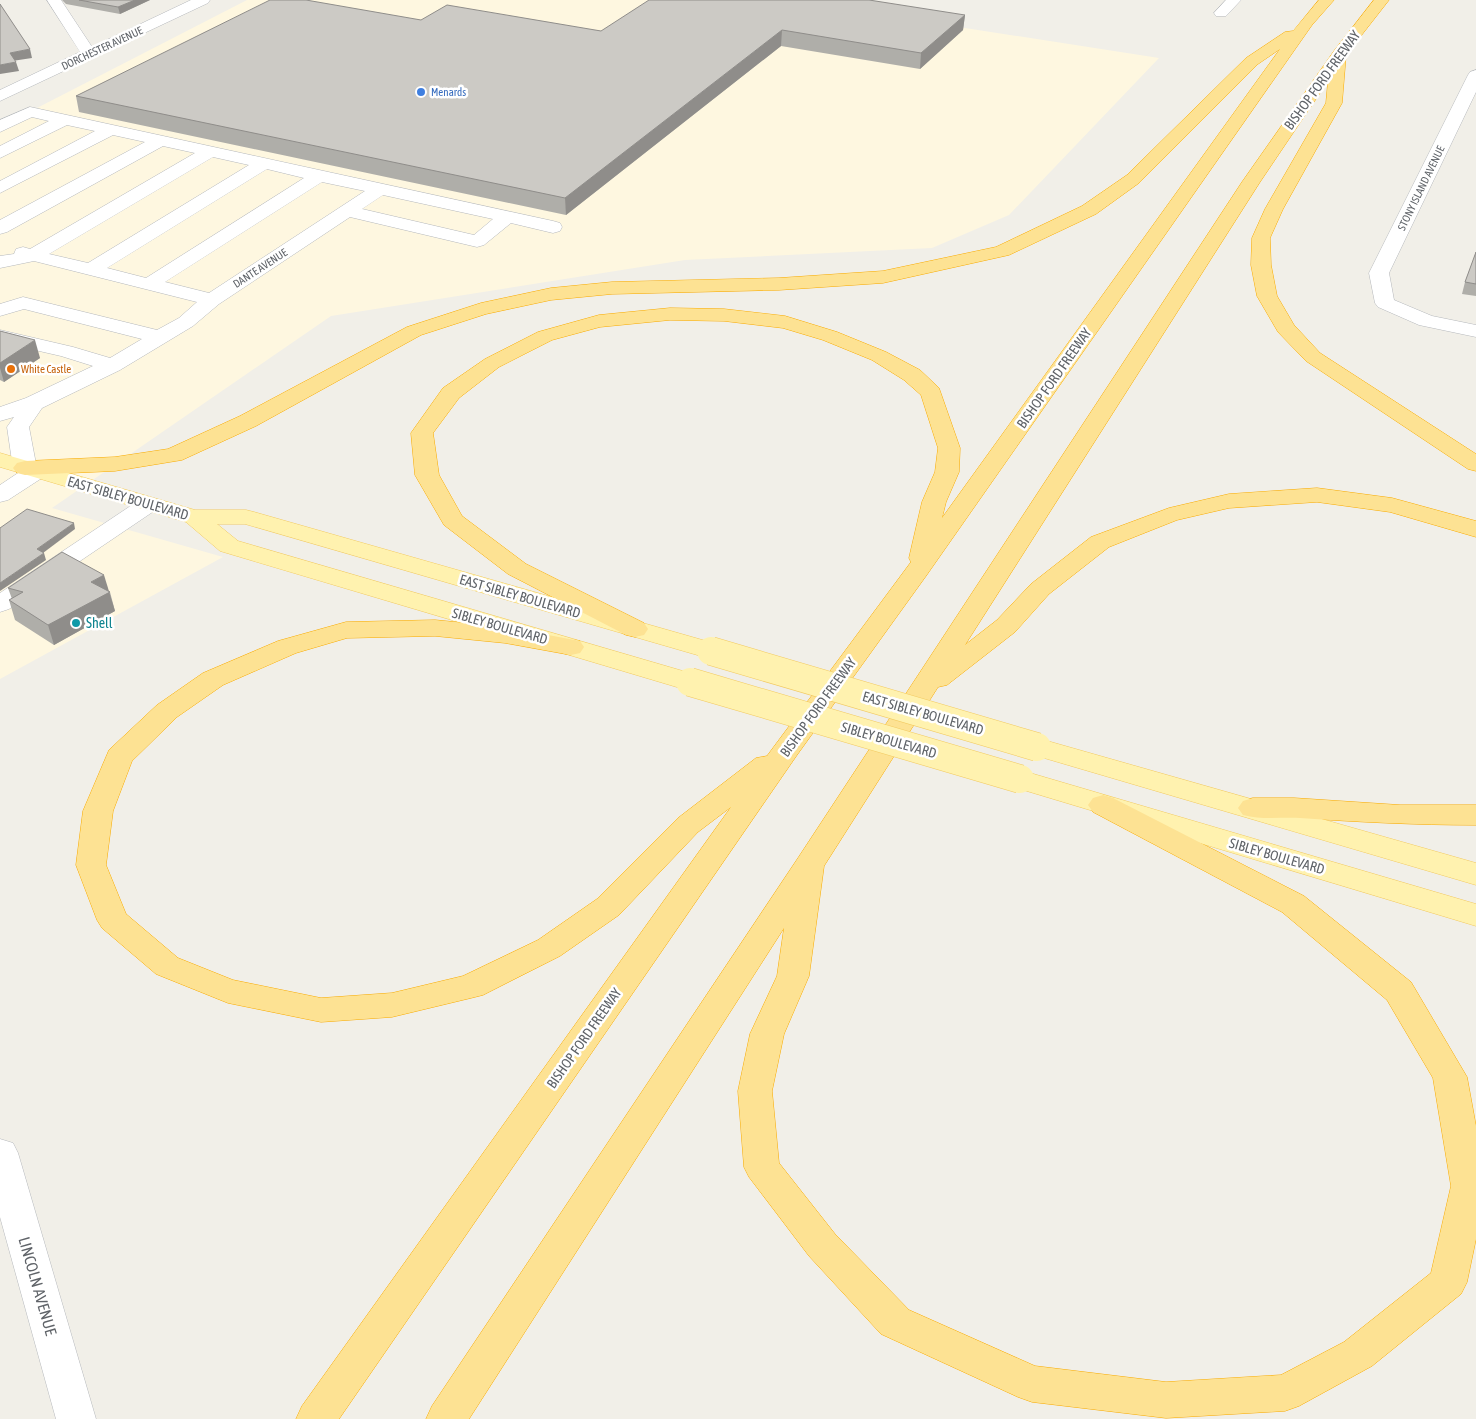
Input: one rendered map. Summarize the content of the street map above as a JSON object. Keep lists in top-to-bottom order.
{
  "streets": {
    "highway": ["BISHOP FORD FREEWAY"],
    "main road": ["EAST SIBLEY BOULEVARD", "SIBLEY BOULEVARD"],
    "street": [
      "DORCHESTER AVENUE",
      "STONY ISLAND AVENUE",
      "DANTE AVENUE",
      "LINCOLN AVENUE"
    ]
  },
  "crossings": [
    ["EAST SIBLEY BOULEVARD", "SIBLEY BOULEVARD"]
  ],
  "places": ["Menards", "White Castle", "Shell"]
}
